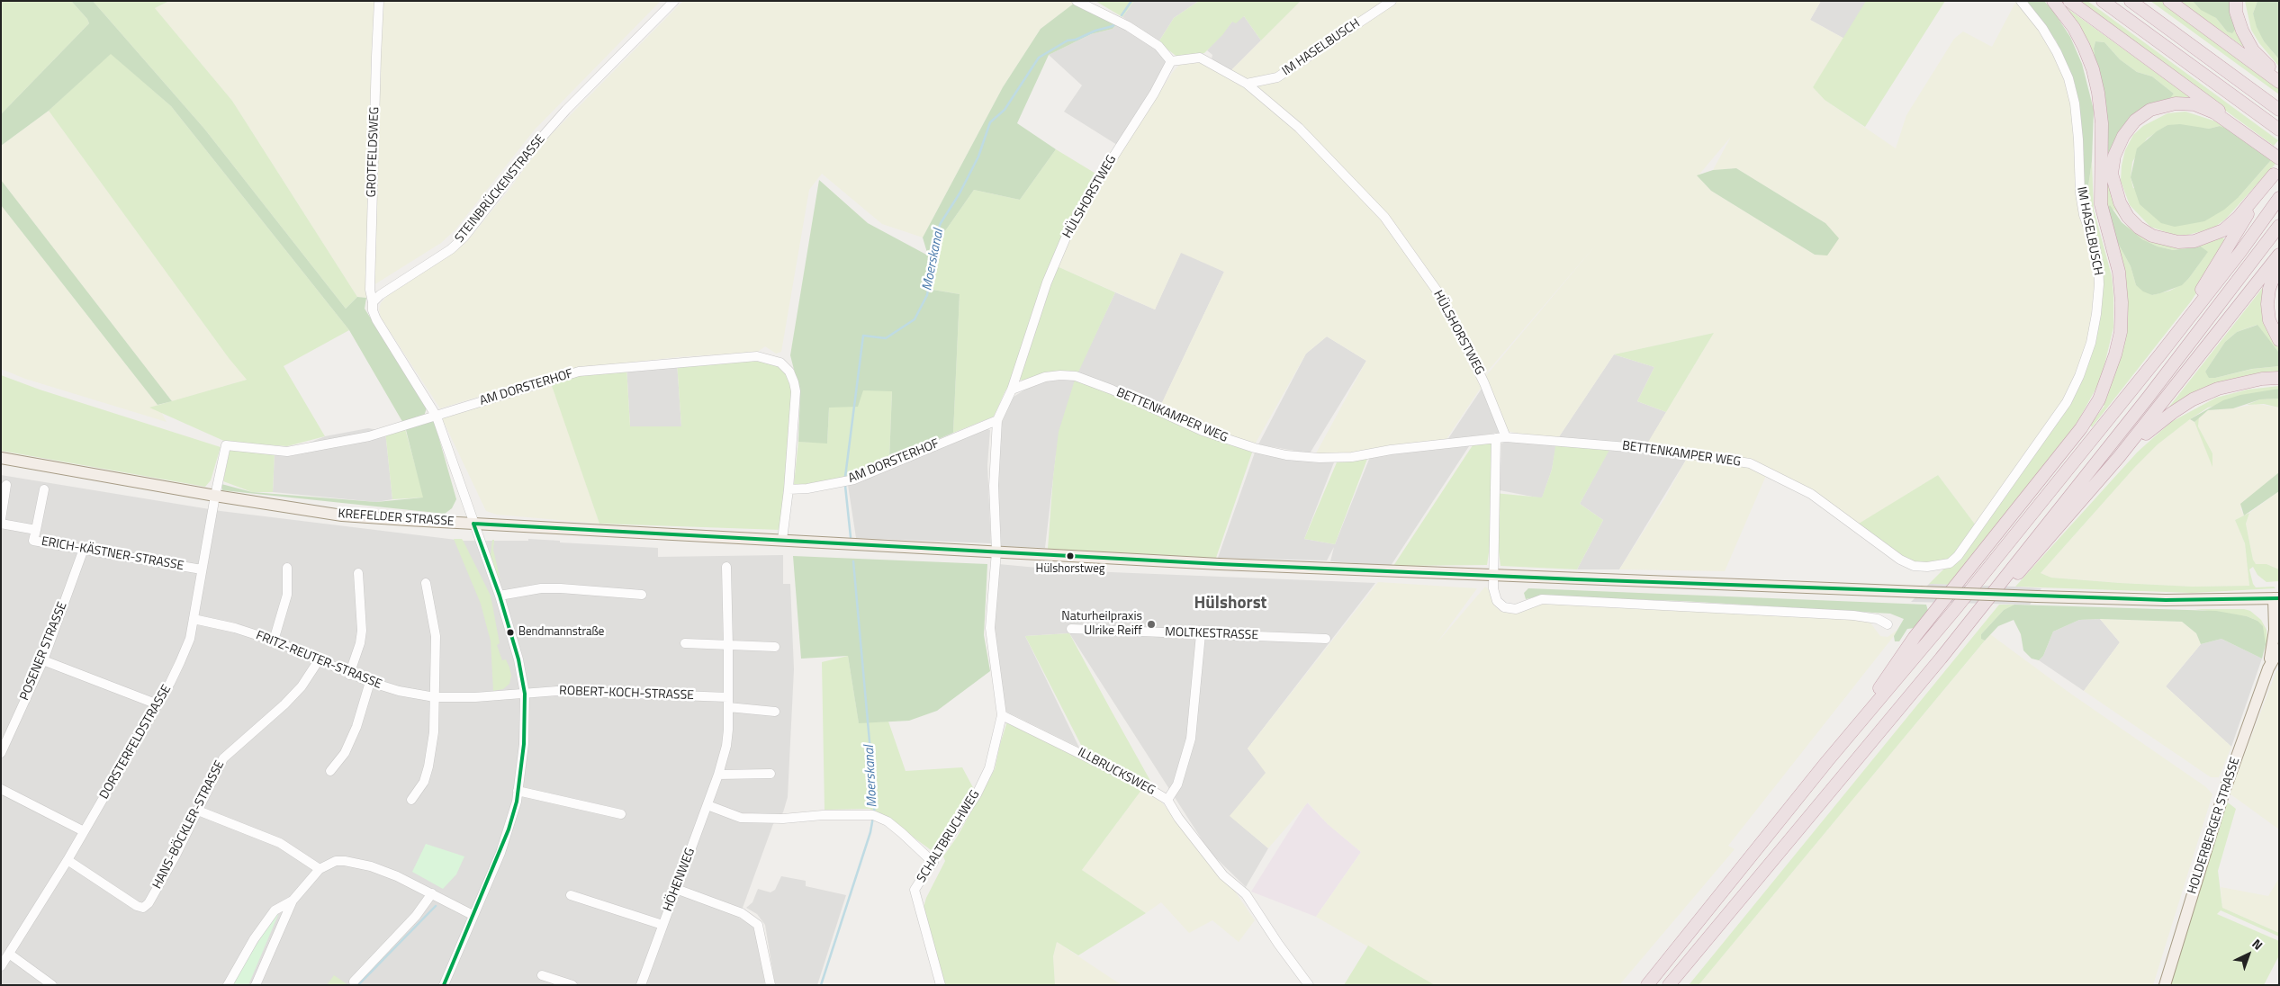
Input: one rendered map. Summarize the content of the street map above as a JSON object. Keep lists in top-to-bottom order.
{
  "streets": {
    "main road": ["KREFELDER STRASSE", "HOLDERBERGER STRASSE"],
    "street": [
      "IM HASELBUSCH",
      "GROTFELDSWEG",
      "STEINBRÜCKENSTRASSE",
      "HÜLSHORSTWEG",
      "AM DORSTERHOF",
      "BETTENKAMPER WEG",
      "ERICH-KÄSTNER-STRASSE",
      "MOLTKESTRASSE",
      "POSENER STRASSE",
      "FRITZ-REUTER-STRASSE",
      "ROBERT-KOCH-STRASSE",
      "DORSTERFELDSTRASSE",
      "ILLBRUCKSWEG",
      "HANS-BÖCKLER-STRASSE",
      "SCHALTBRUCHWEG",
      "HÖHENWEG"
    ]
  },
  "crossings": [
    ["IM HASELBUSCH", "HÜLSHORSTWEG"],
    ["IM HASELBUSCH", "BETTENKAMPER WEG"],
    ["GROTFELDSWEG", "STEINBRÜCKENSTRASSE"],
    ["HÜLSHORSTWEG", "AM DORSTERHOF"],
    ["HÜLSHORSTWEG", "BETTENKAMPER WEG"],
    ["HÜLSHORSTWEG", "KREFELDER STRASSE"],
    ["AM DORSTERHOF", "KREFELDER STRASSE"],
    ["AM DORSTERHOF", "DORSTERFELDSTRASSE"],
    ["KREFELDER STRASSE", "DORSTERFELDSTRASSE"],
    ["KREFELDER STRASSE", "HOLDERBERGER STRASSE"],
    ["ERICH-KÄSTNER-STRASSE", "POSENER STRASSE"],
    ["ERICH-KÄSTNER-STRASSE", "DORSTERFELDSTRASSE"],
    ["FRITZ-REUTER-STRASSE", "ROBERT-KOCH-STRASSE"],
    ["FRITZ-REUTER-STRASSE", "DORSTERFELDSTRASSE"],
    ["FRITZ-REUTER-STRASSE", "HANS-BÖCKLER-STRASSE"],
    ["ROBERT-KOCH-STRASSE", "HÖHENWEG"],
    ["DORSTERFELDSTRASSE", "HANS-BÖCKLER-STRASSE"],
    ["ILLBRUCKSWEG", "SCHALTBRUCHWEG"]
  ],
  "districts": ["Hülshorst"],
  "water": ["Moerskanal"],
  "places": ["Hülshorstweg", "Naturheilpraxis Ulrike Reiff", "Bendmannstraße"],
  "north": "top right"
}
